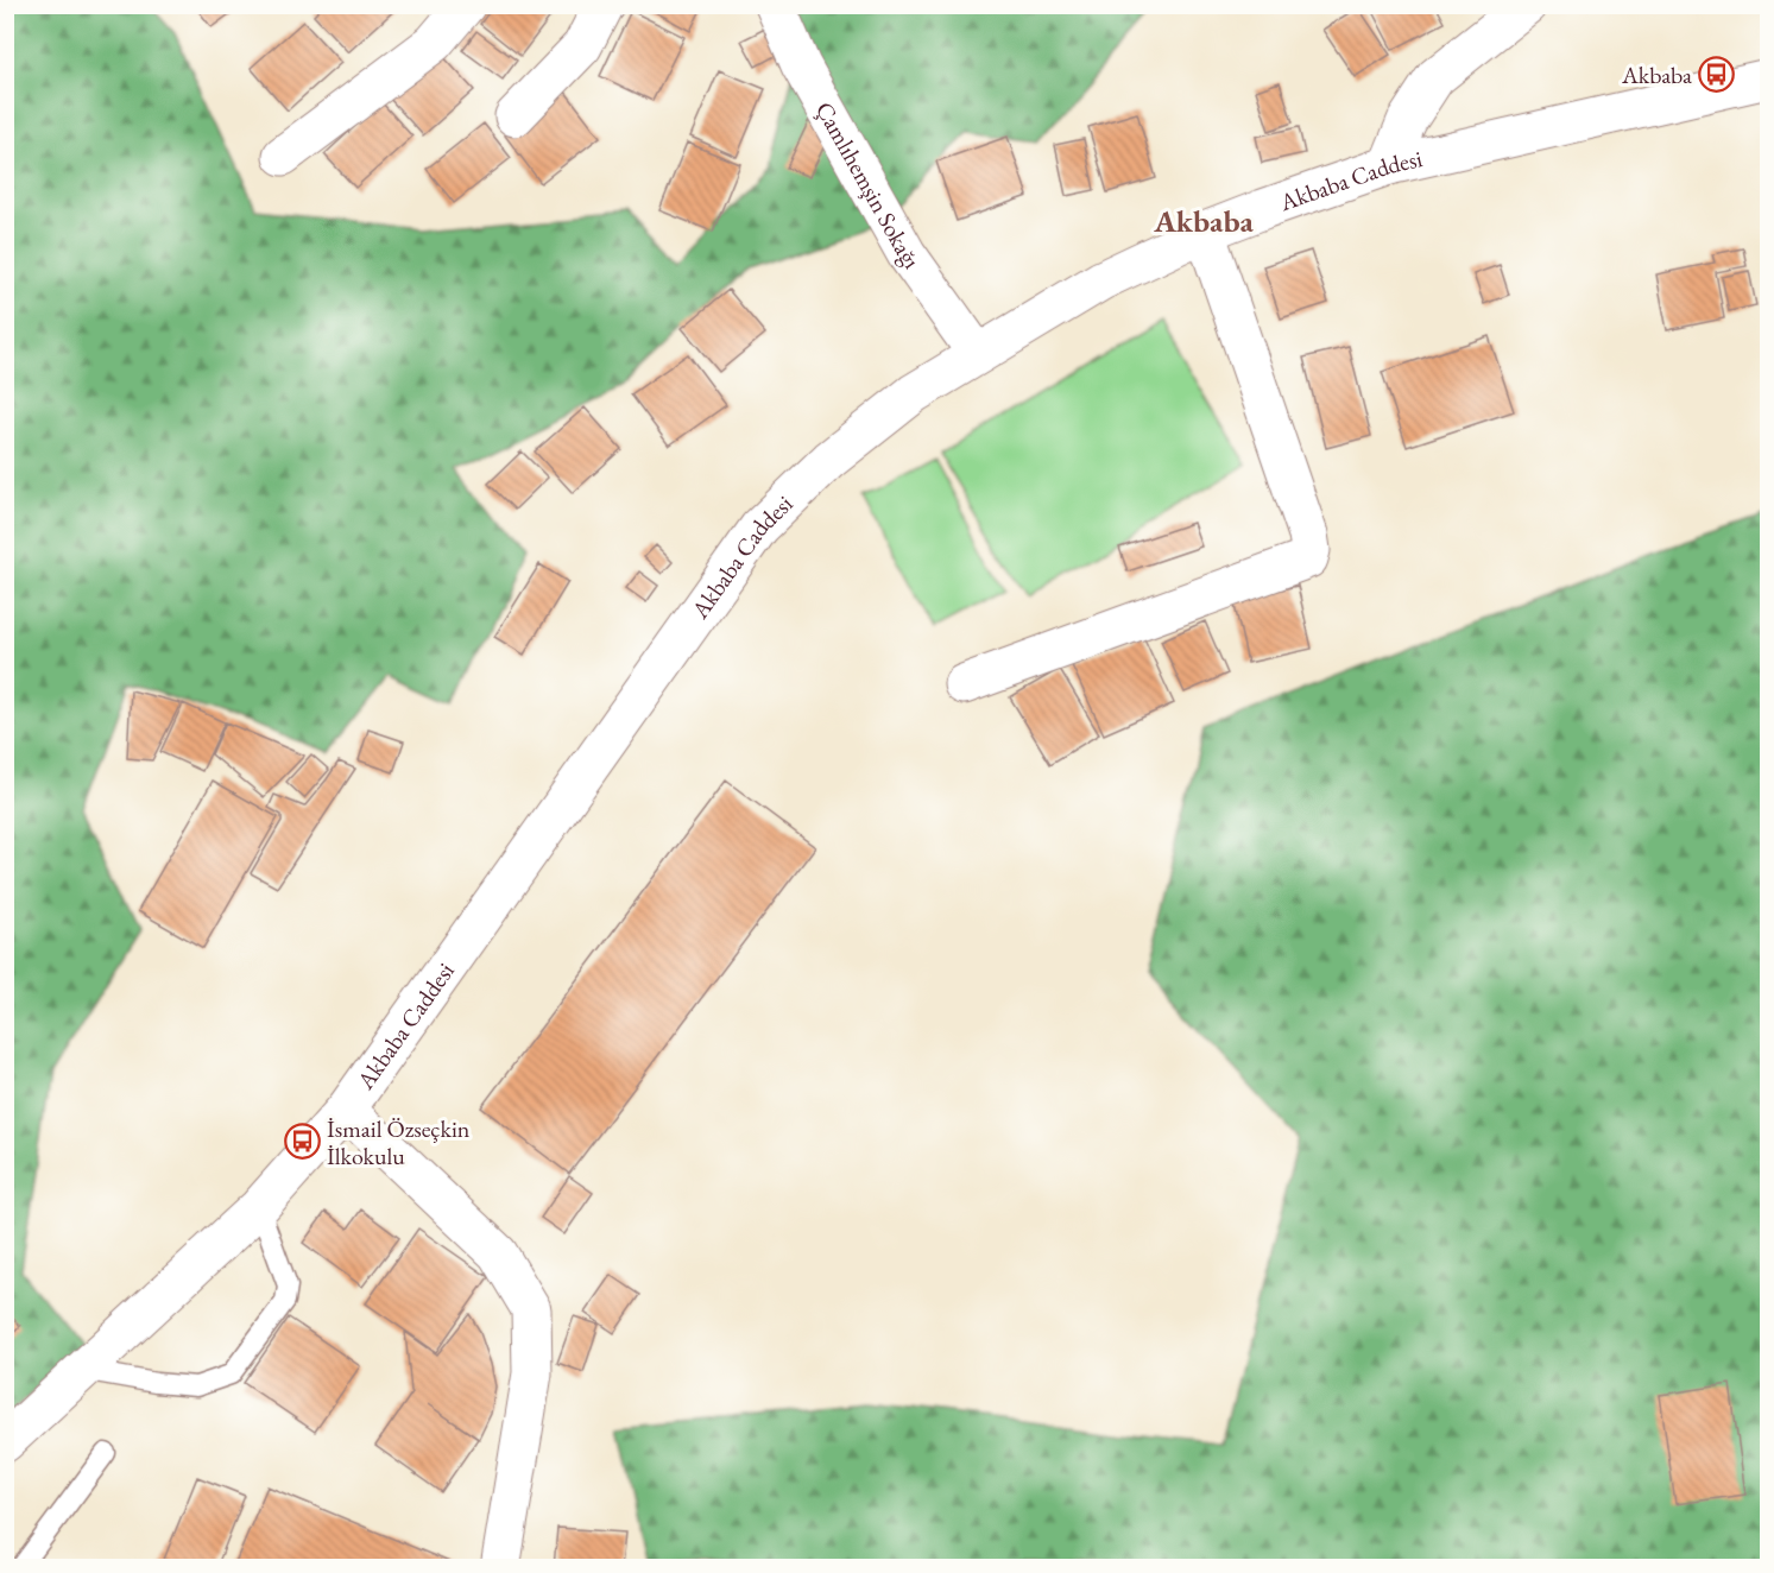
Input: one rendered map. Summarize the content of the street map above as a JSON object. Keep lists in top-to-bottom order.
{
  "streets": {
    "main road": ["Akbaba Caddesi", "Çamlıhemşin Sokağı"]
  },
  "crossings": [
    ["Akbaba Caddesi", "Çamlıhemşin Sokağı"]
  ],
  "districts": ["Akbaba"],
  "places": {
    "bus stop": ["Akbaba", "İsmail Özseçkin İlkokulu"]
  }
}
